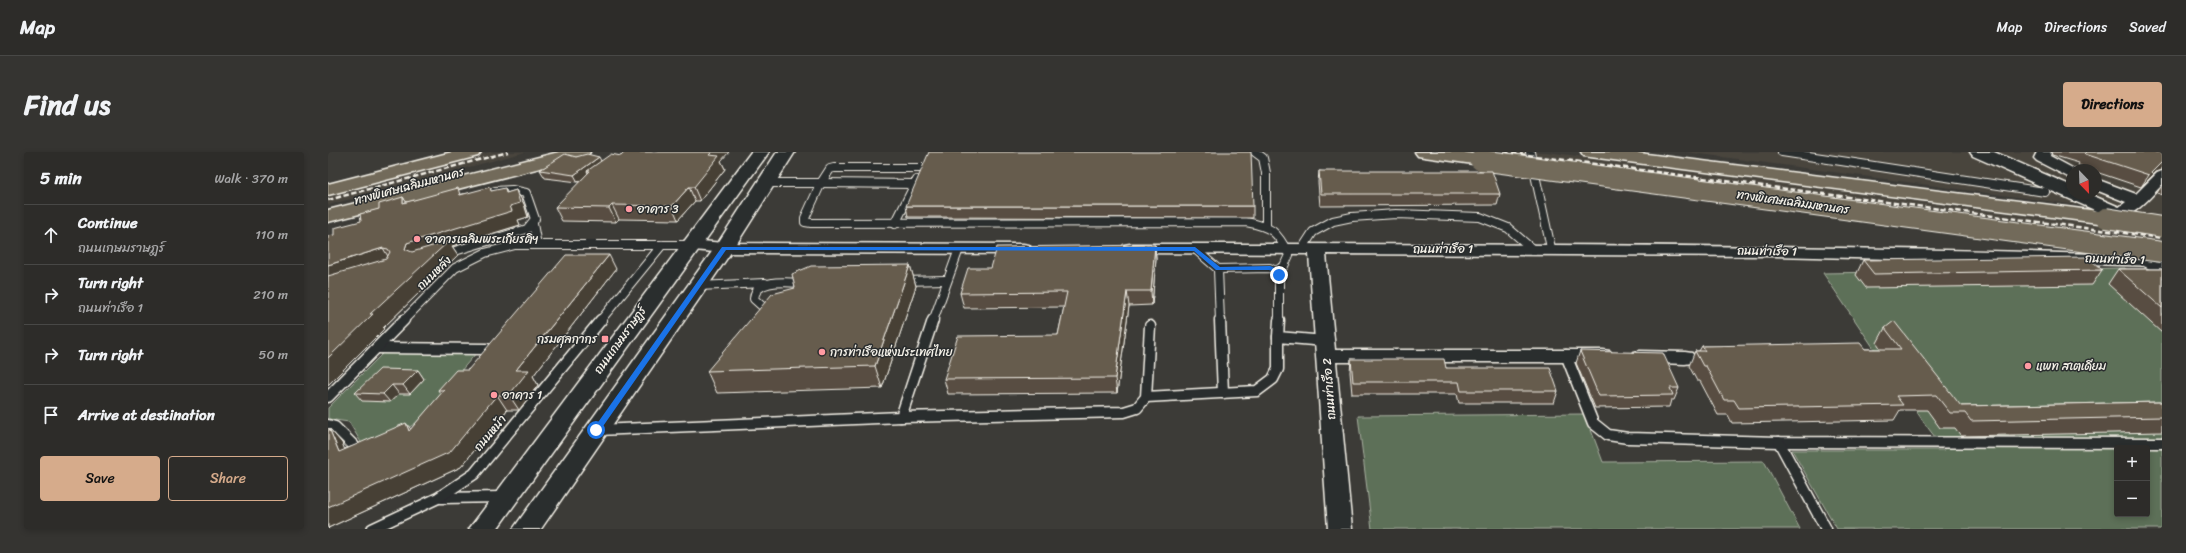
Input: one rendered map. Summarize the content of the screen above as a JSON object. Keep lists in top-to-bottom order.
{
  "streets": {
    "highway": ["ทางพิเศษเฉลิมมหานคร"],
    "street": ["ถนนท่าเรือ 1", "ถนนเกษมราษฎร์", "ถนนท่าเรือ 2"],
    "lane": ["ถนนหลัง", "ถนนหน้า"]
  },
  "crossings": [
    ["ถนนท่าเรือ 1", "ถนนท่าเรือ 2"],
    ["ถนนหลัง", "ถนนเกษมราษฎร์"],
    ["ถนนหลัง", "ถนนหน้า"]
  ],
  "places": {
    "other": [
      "อาคาร 3",
      "อาคารเฉลิมพระเกียรติฯ",
      "การท่าเรือแห่งประเทศไทย",
      "แพท สเตเดียม",
      "อาคาร 1"
    ],
    "transit": ["กรมศุลกากร"]
  },
  "north": "bottom right",
  "page": {
    "header": "Map",
    "nav": ["Map", "Directions", "Saved"],
    "title": "Find us",
    "buttons": [
      "Directions",
      ["Save", "Share"]
    ],
    "heading": ["5 min", "Walk · 370 m"],
    "list": [
      ["Continue", "ถนนเกษมราษฎร์", "110 m"],
      ["Turn right", "ถนนท่าเรือ 1", "210 m"],
      ["Turn right", "50 m"],
      "Arrive at destination"
    ],
    "map_buttons": ["+", "−"]
  }
}
